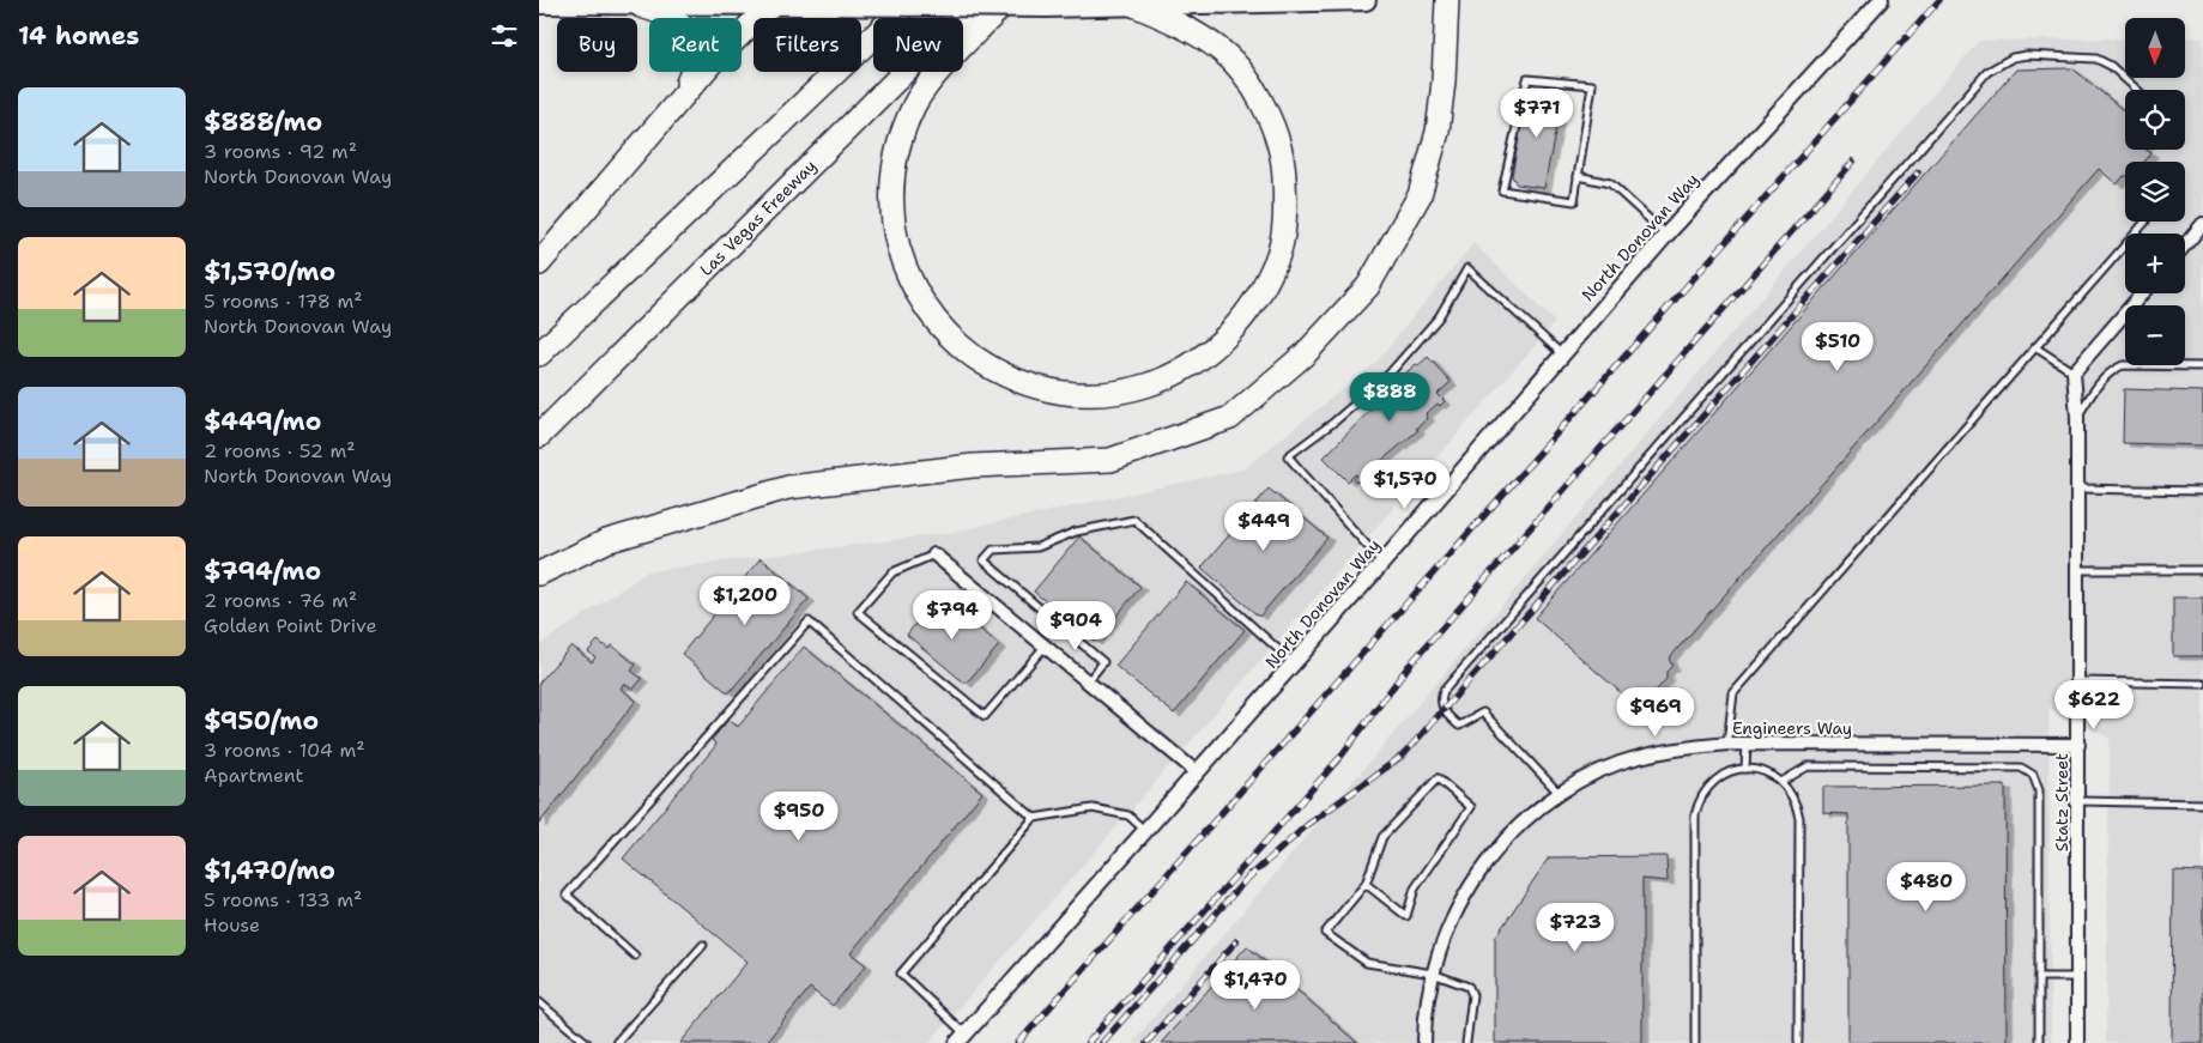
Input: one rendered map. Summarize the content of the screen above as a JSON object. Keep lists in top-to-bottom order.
{
  "streets": {
    "highway": ["Las Vegas Freeway"],
    "street": ["North Donovan Way", "Engineers Way", "Statz Street"]
  },
  "crossings": [
    ["Engineers Way", "Statz Street"]
  ],
  "north": "bottom",
  "page": {
    "heading": "14 homes",
    "map_buttons": ["+", "−"],
    "chip": [
      "Buy",
      "Rent",
      "Filters",
      "New"
    ],
    "list": [
      {
        "name": "$888/mo",
        "note": "3 rooms · 92 m² · North Donovan Way"
      },
      {
        "name": "$1,570/mo",
        "note": "5 rooms · 178 m² · North Donovan Way"
      },
      {
        "name": "$449/mo",
        "note": "2 rooms · 52 m² · North Donovan Way"
      },
      {
        "name": "$794/mo",
        "note": "2 rooms · 76 m² · Golden Point Drive"
      },
      {
        "name": "$950/mo",
        "note": "3 rooms · 104 m² · Apartment"
      },
      {
        "name": "$1,470/mo",
        "note": "5 rooms · 133 m² · House"
      }
    ],
    "price": [
      "$771",
      "$510",
      "$888",
      "$1,570",
      "$449",
      "$1,200",
      "$794",
      "$904",
      "$622",
      "$969",
      "$950",
      "$480",
      "$723",
      "$1,470"
    ]
  }
}
